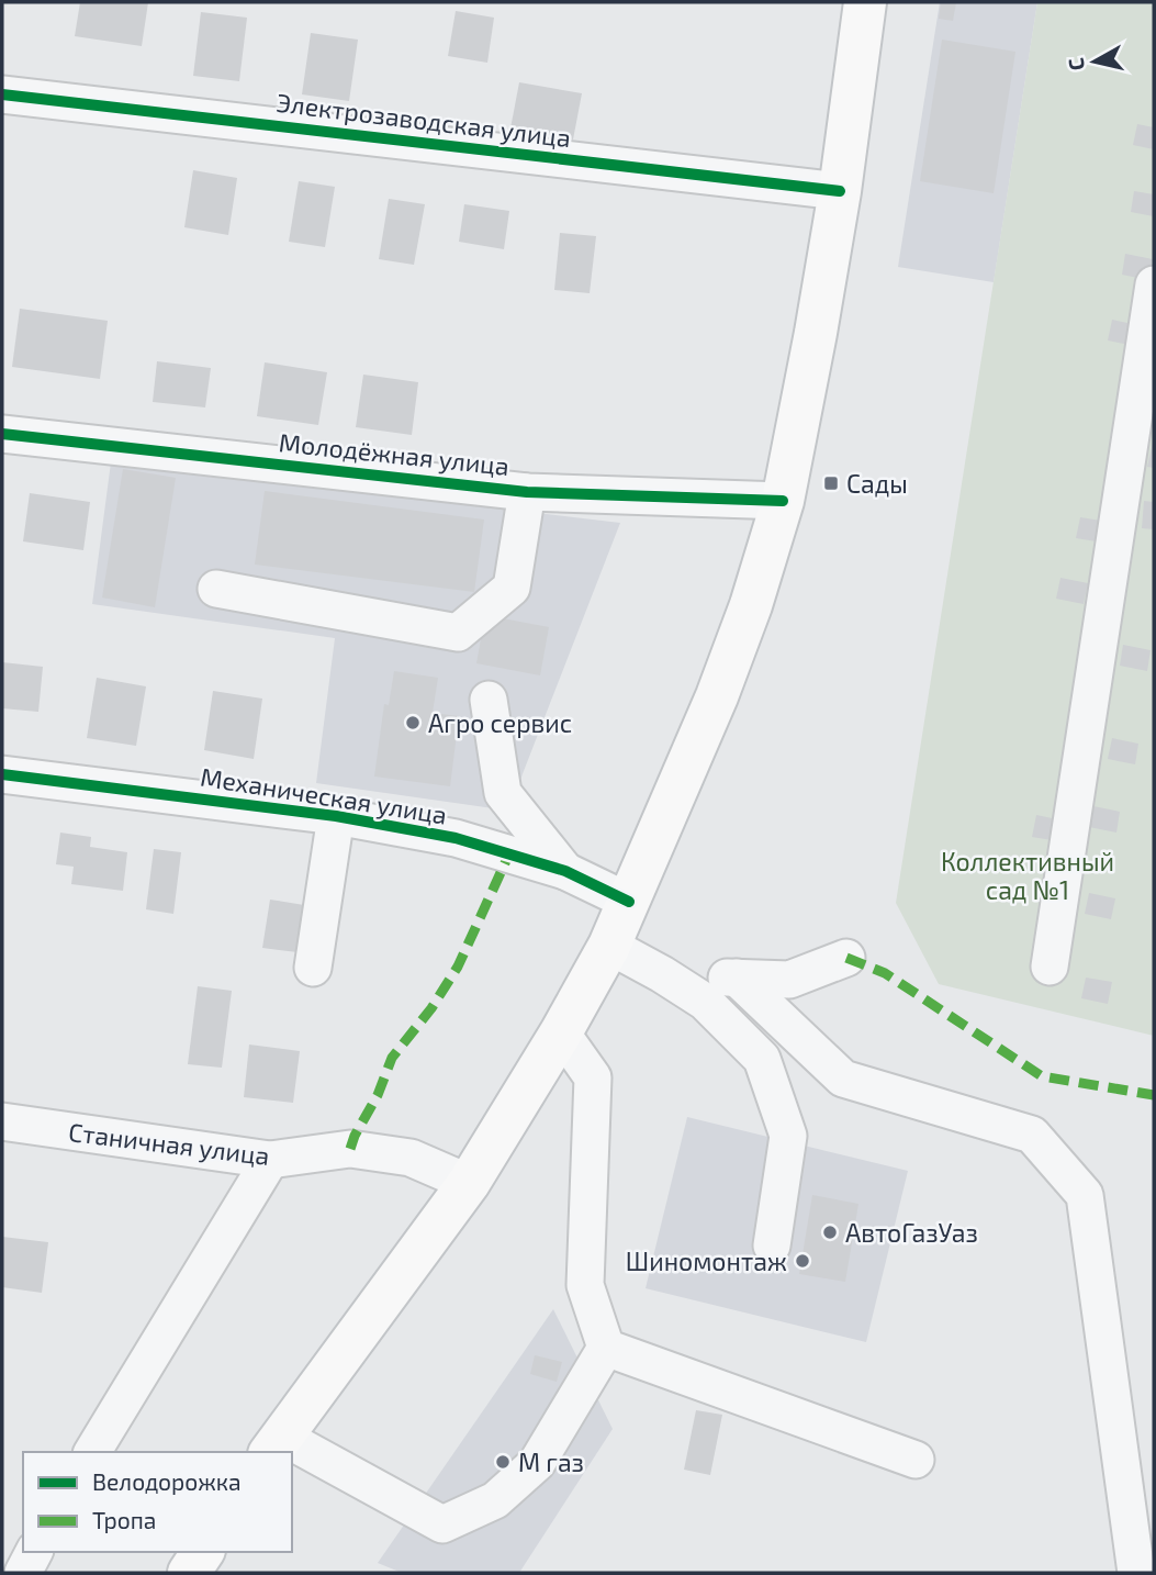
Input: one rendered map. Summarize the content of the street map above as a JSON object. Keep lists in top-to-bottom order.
{
  "streets": {
    "street": [
      "Электрозаводская улица",
      "Молодёжная улица",
      "Механическая улица",
      "Станичная улица"
    ]
  },
  "parks": ["Коллективный сад №1"],
  "places": {
    "transit": ["Сады"],
    "other": [
      "Агро сервис",
      "АвтоГазУаз",
      "Шиномонтаж",
      "М газ"
    ]
  },
  "legend": ["Велодорожка", "Тропа"],
  "north": "left"
}
